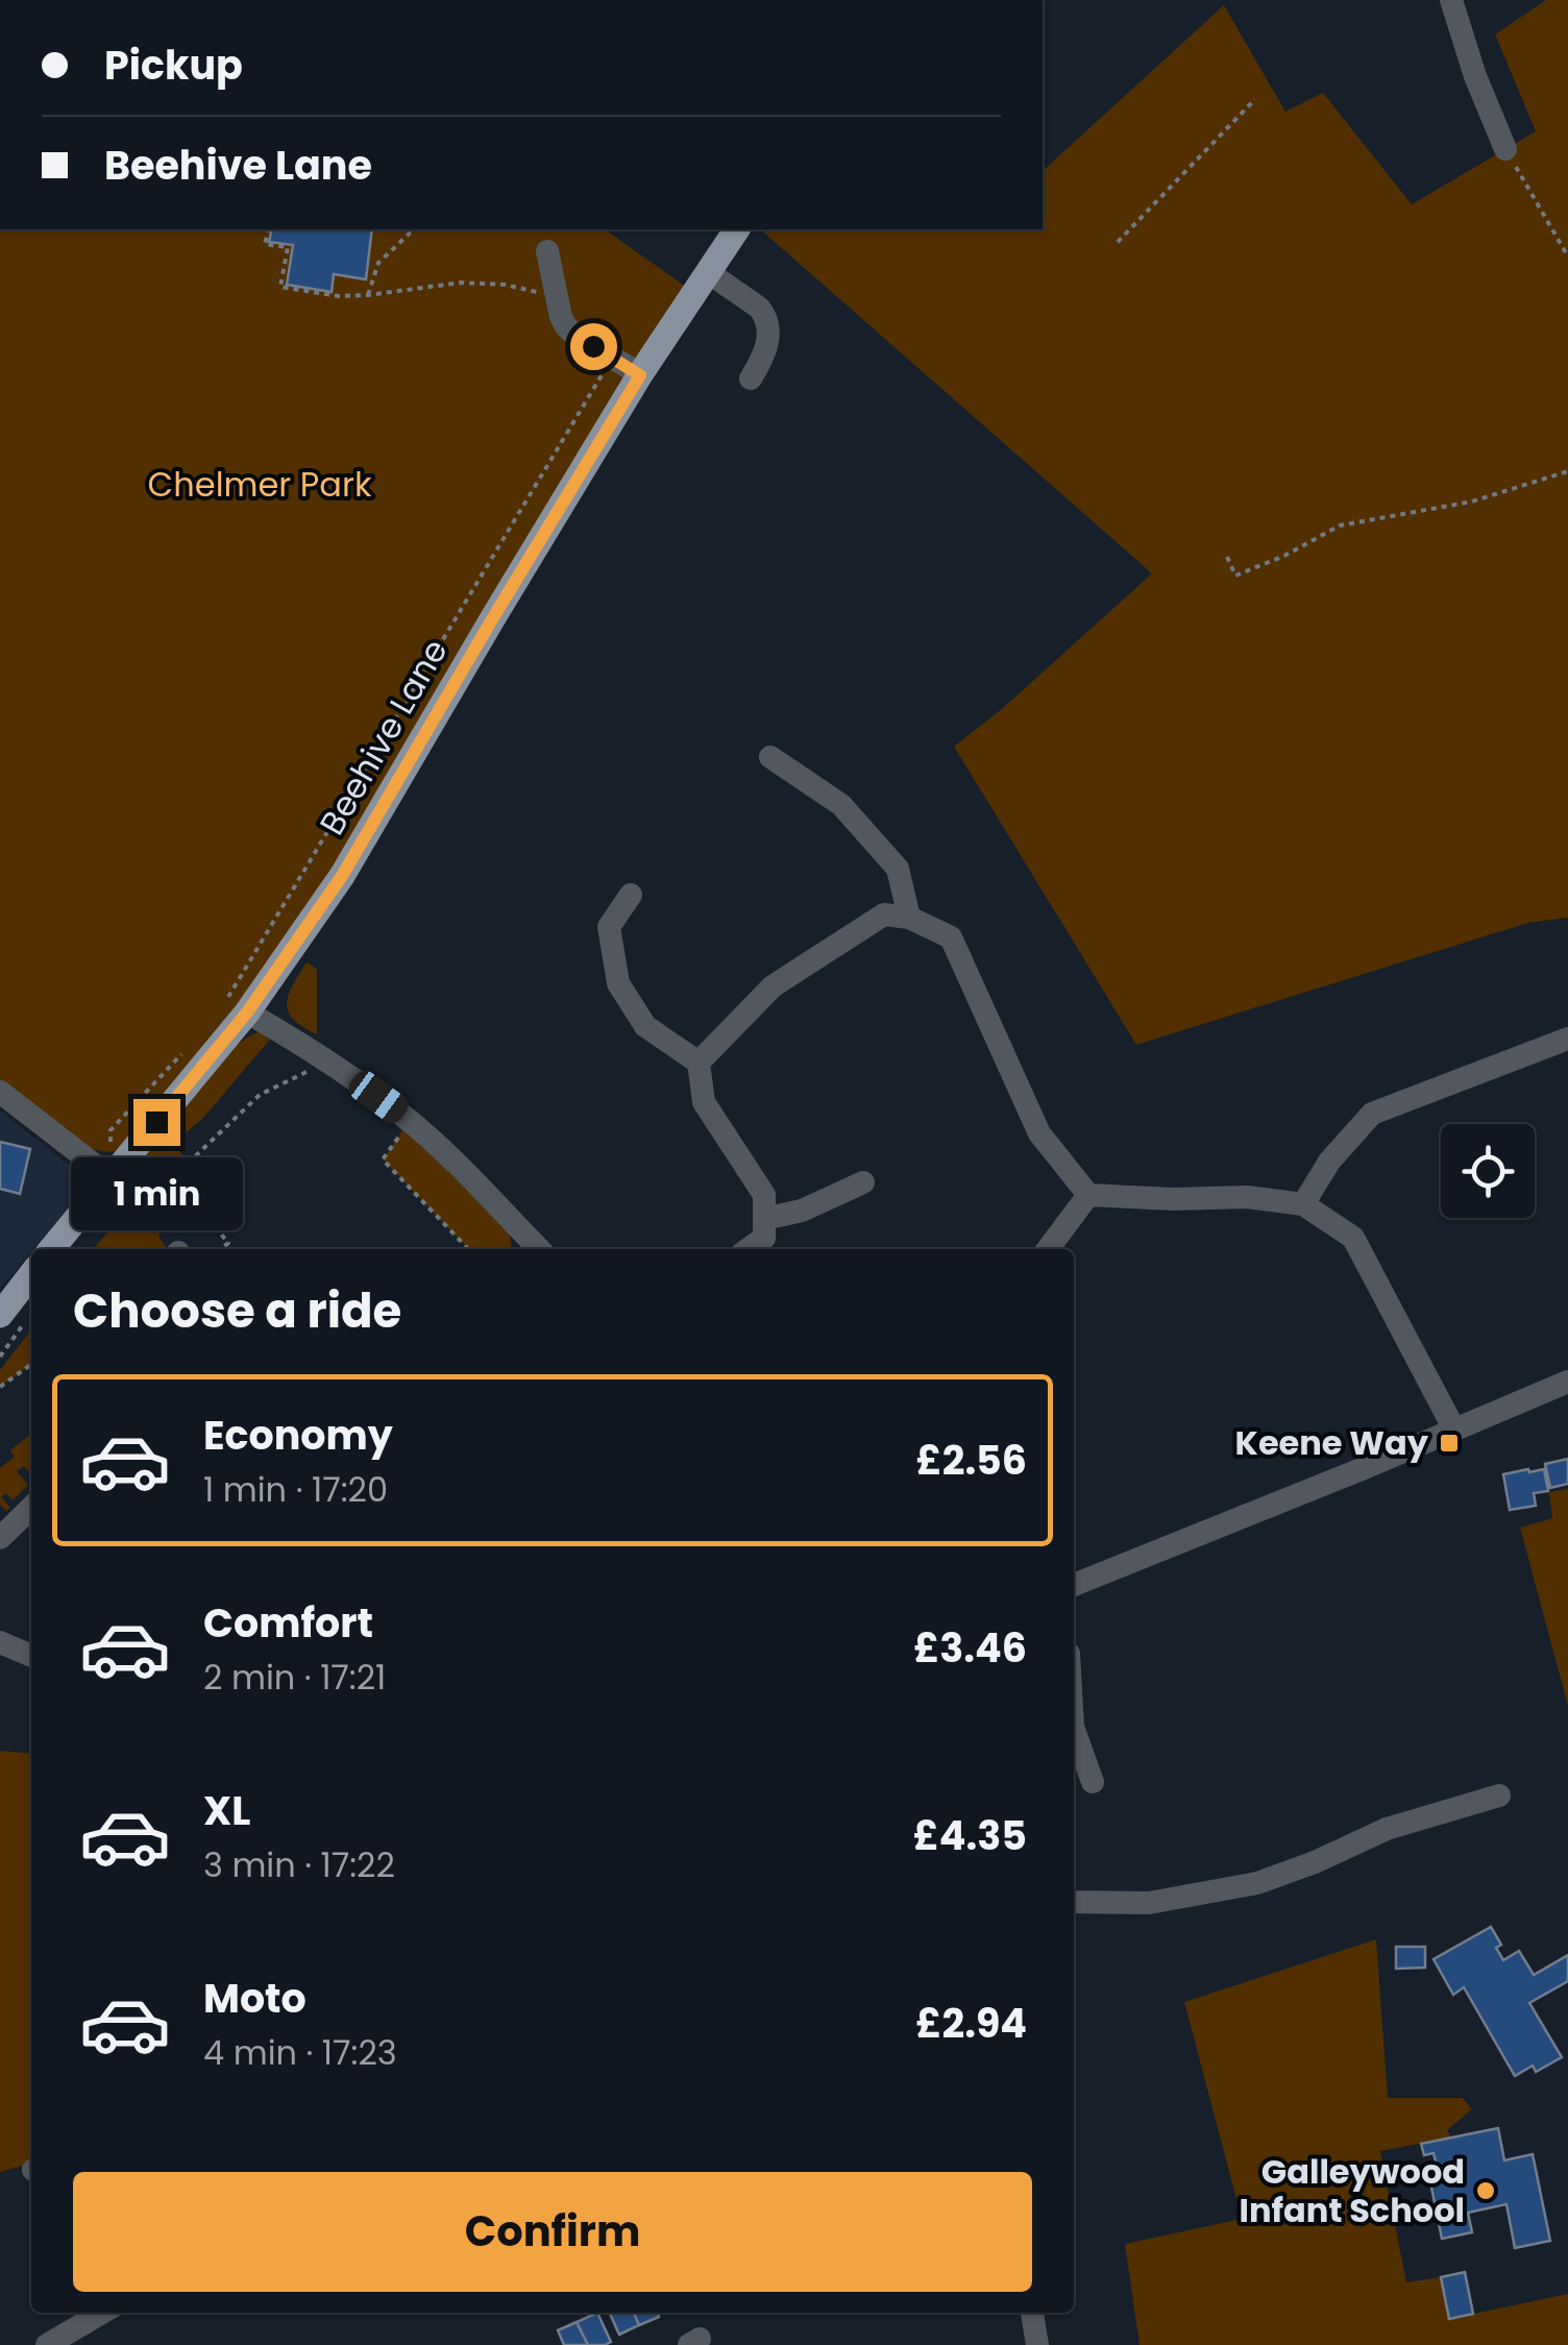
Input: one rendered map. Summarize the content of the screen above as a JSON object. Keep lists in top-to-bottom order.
{
  "streets": {
    "main road": ["Beehive Lane"]
  },
  "parks": ["Chelmer Park"],
  "places": {
    "transit": ["Keene Way"],
    "other": ["Galleywood Infant School"]
  },
  "page": {
    "banner": ["Pickup", "Beehive Lane"],
    "bubble": "1 min",
    "heading": "Choose a ride",
    "list": [
      {
        "name": "Economy",
        "note": "1 min · 17:20",
        "value": "£2.56"
      },
      {
        "name": "Comfort",
        "note": "2 min · 17:21",
        "value": "£3.46"
      },
      {
        "name": "XL",
        "note": "3 min · 17:22",
        "value": "£4.35"
      },
      {
        "name": "Moto",
        "note": "4 min · 17:23",
        "value": "£2.94"
      }
    ],
    "buttons": "Confirm"
  }
}
